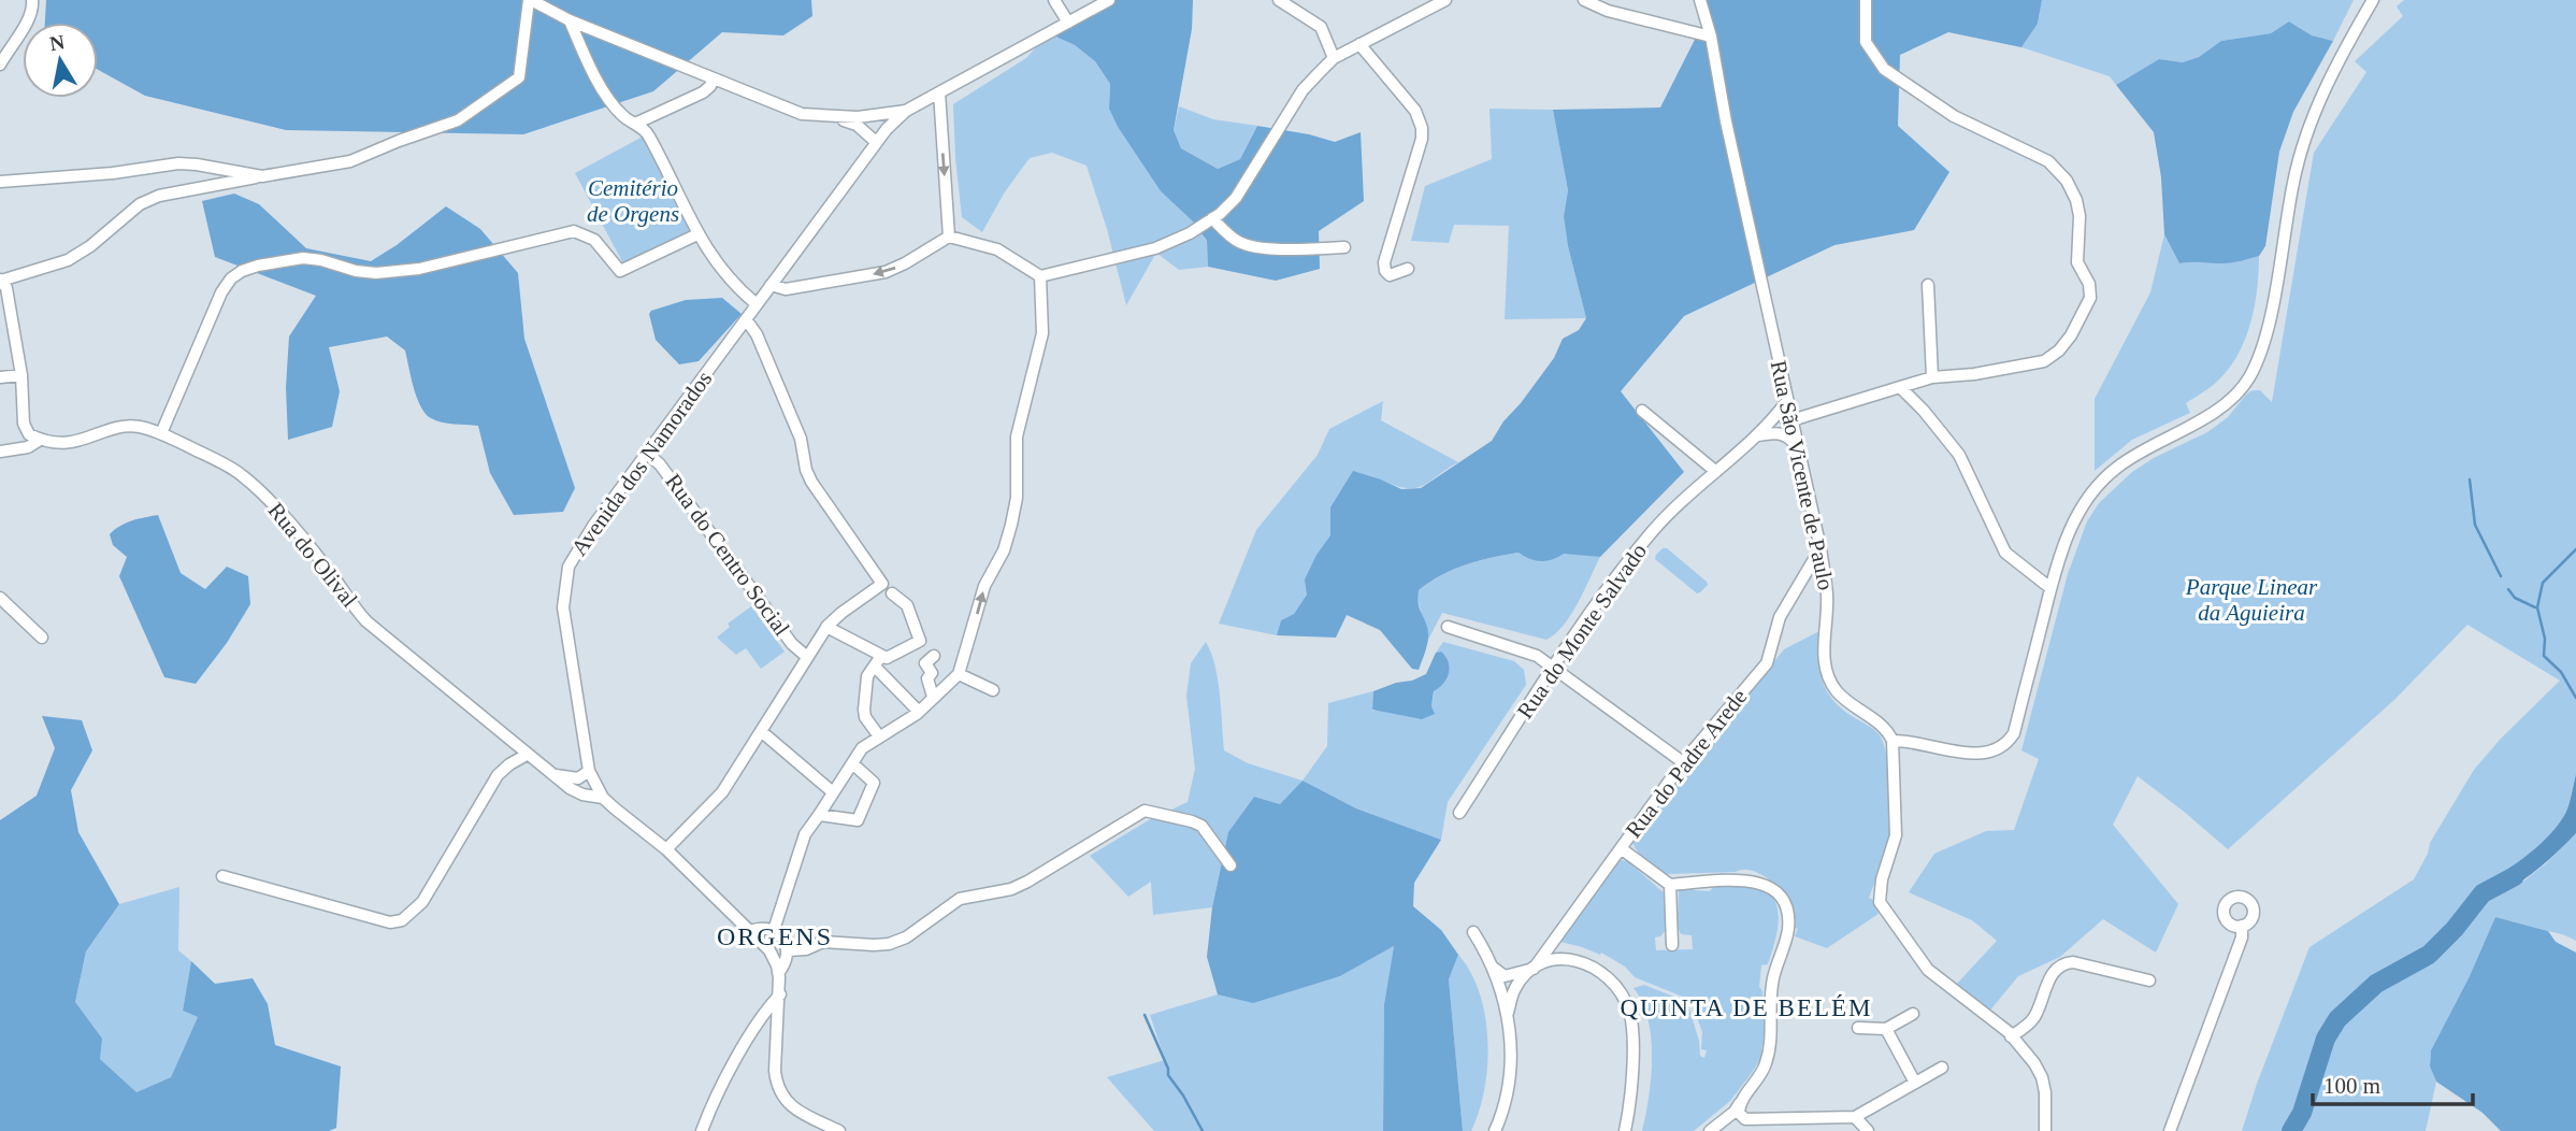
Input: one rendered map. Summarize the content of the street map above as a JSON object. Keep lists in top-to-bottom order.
{
  "streets": {
    "street": [
      "Avenida dos Namorados",
      "Rua São Vicente de Paulo",
      "Rua do Olival",
      "Rua do Centro Social",
      "Rua do Monte Salvado",
      "Rua do Padre Arede"
    ]
  },
  "crossings": [
    ["Avenida dos Namorados", "Rua do Olival"],
    ["Avenida dos Namorados", "Rua do Centro Social"],
    ["Rua São Vicente de Paulo", "Rua do Monte Salvado"],
    ["Rua São Vicente de Paulo", "Rua do Padre Arede"]
  ],
  "districts": ["ORGENS", "QUINTA DE BELÉM"],
  "parks": ["Cemitério de Orgens", "Parque Linear da Aguieira"],
  "scale_bar": "100 m",
  "north": "top"
}
